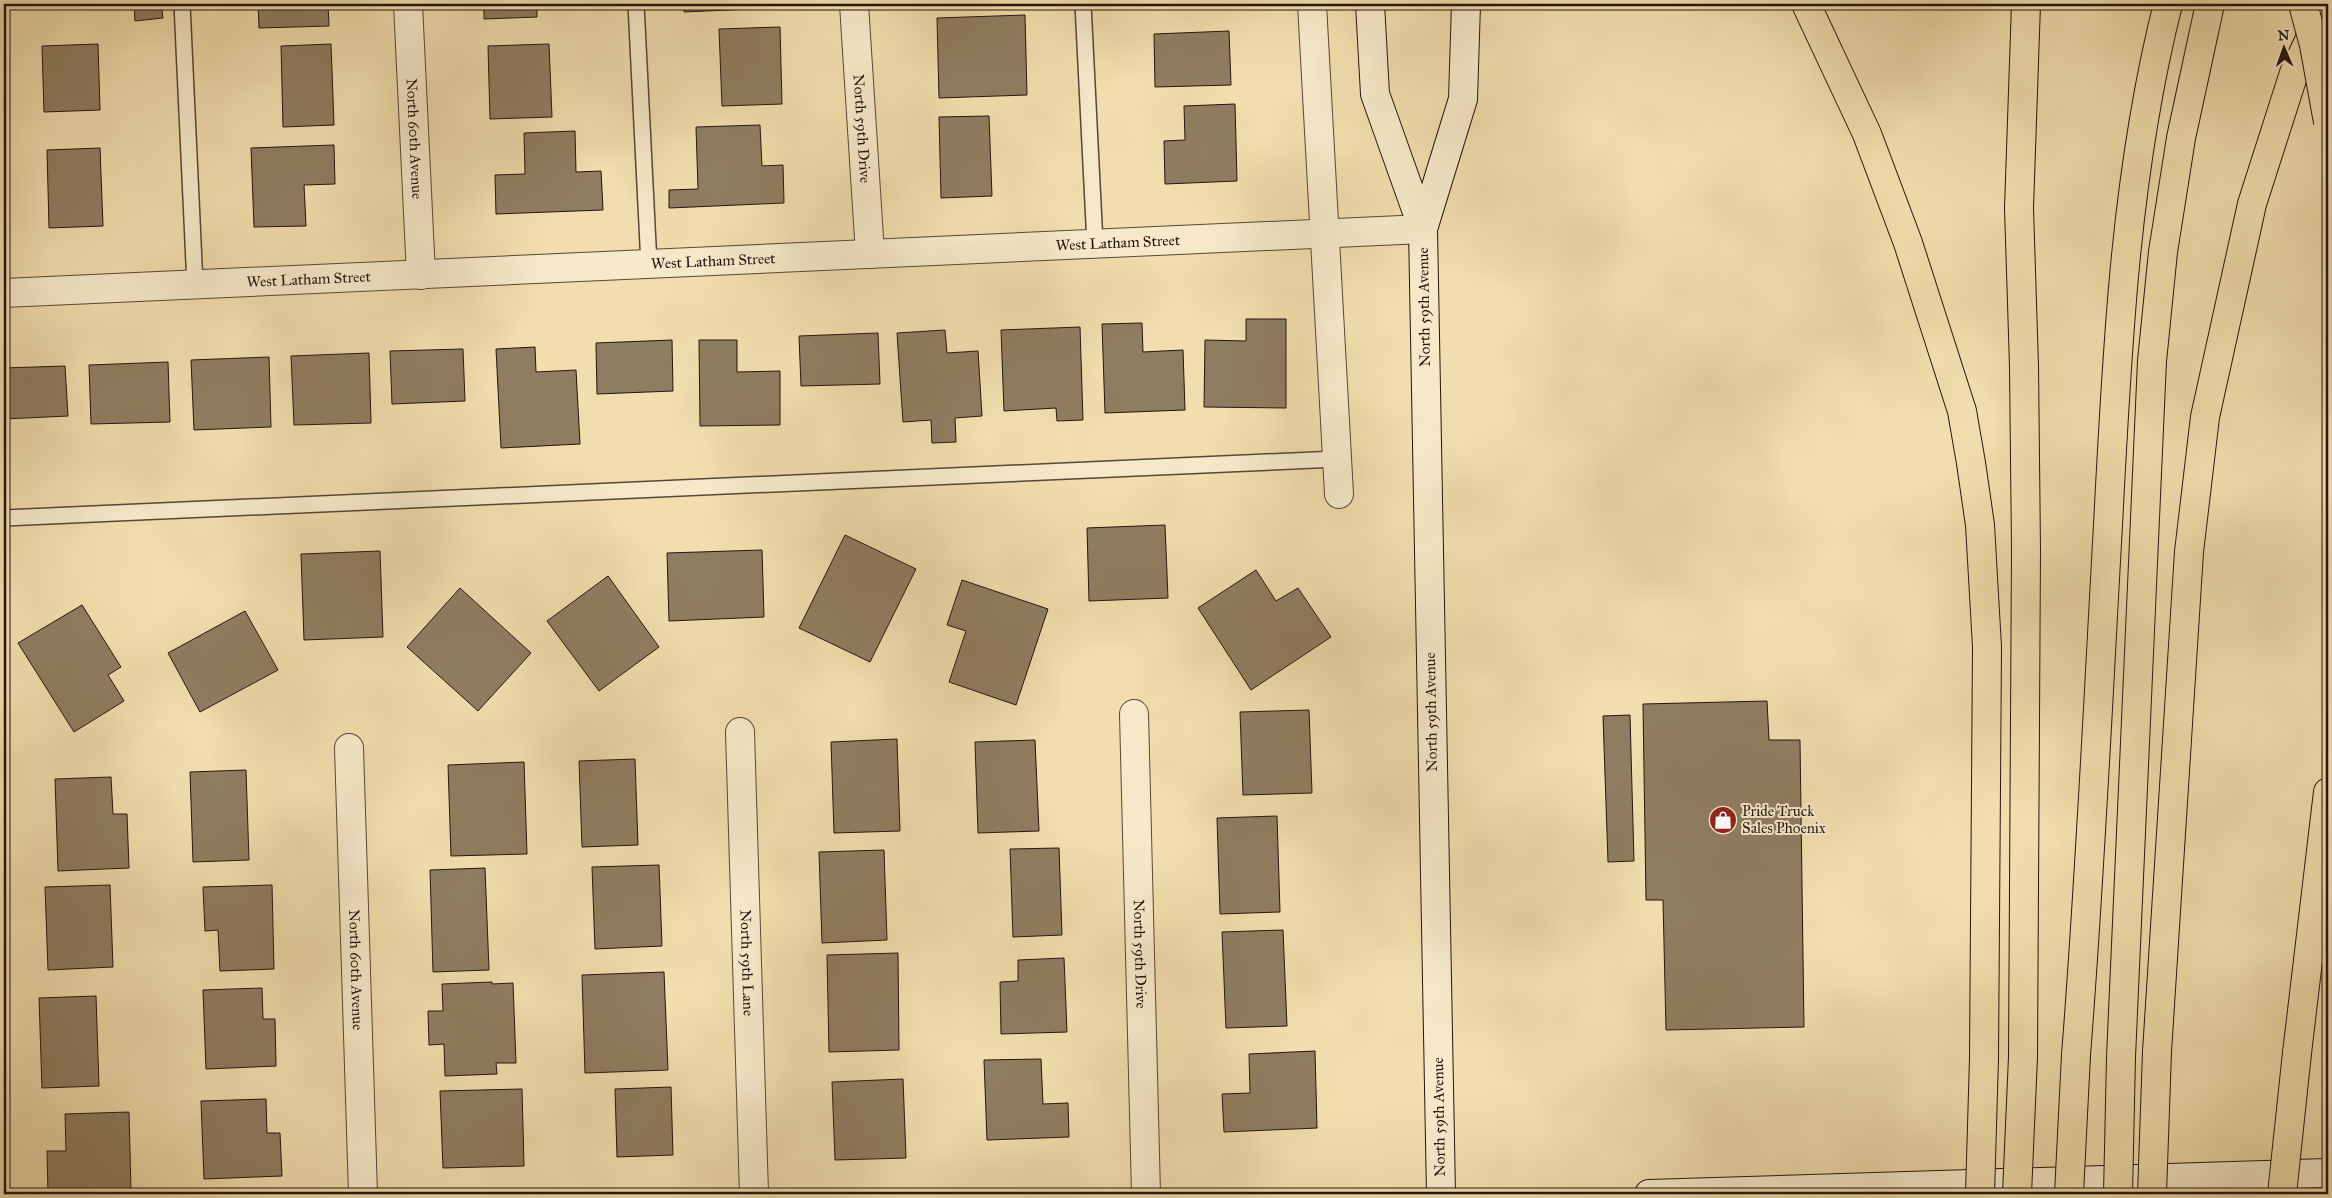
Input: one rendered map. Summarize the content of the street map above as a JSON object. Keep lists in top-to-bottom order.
{
  "streets": {
    "street": [
      "North 59th Drive",
      "North 60th Avenue",
      "West Latham Street",
      "North 59th Avenue",
      "North 59th Lane"
    ]
  },
  "crossings": [
    ["North 59th Drive", "West Latham Street"],
    ["North 60th Avenue", "West Latham Street"],
    ["West Latham Street", "North 59th Avenue"]
  ],
  "places": {
    "shop": ["Pride Truck Sales Phoenix"]
  },
  "north": "top"
}
